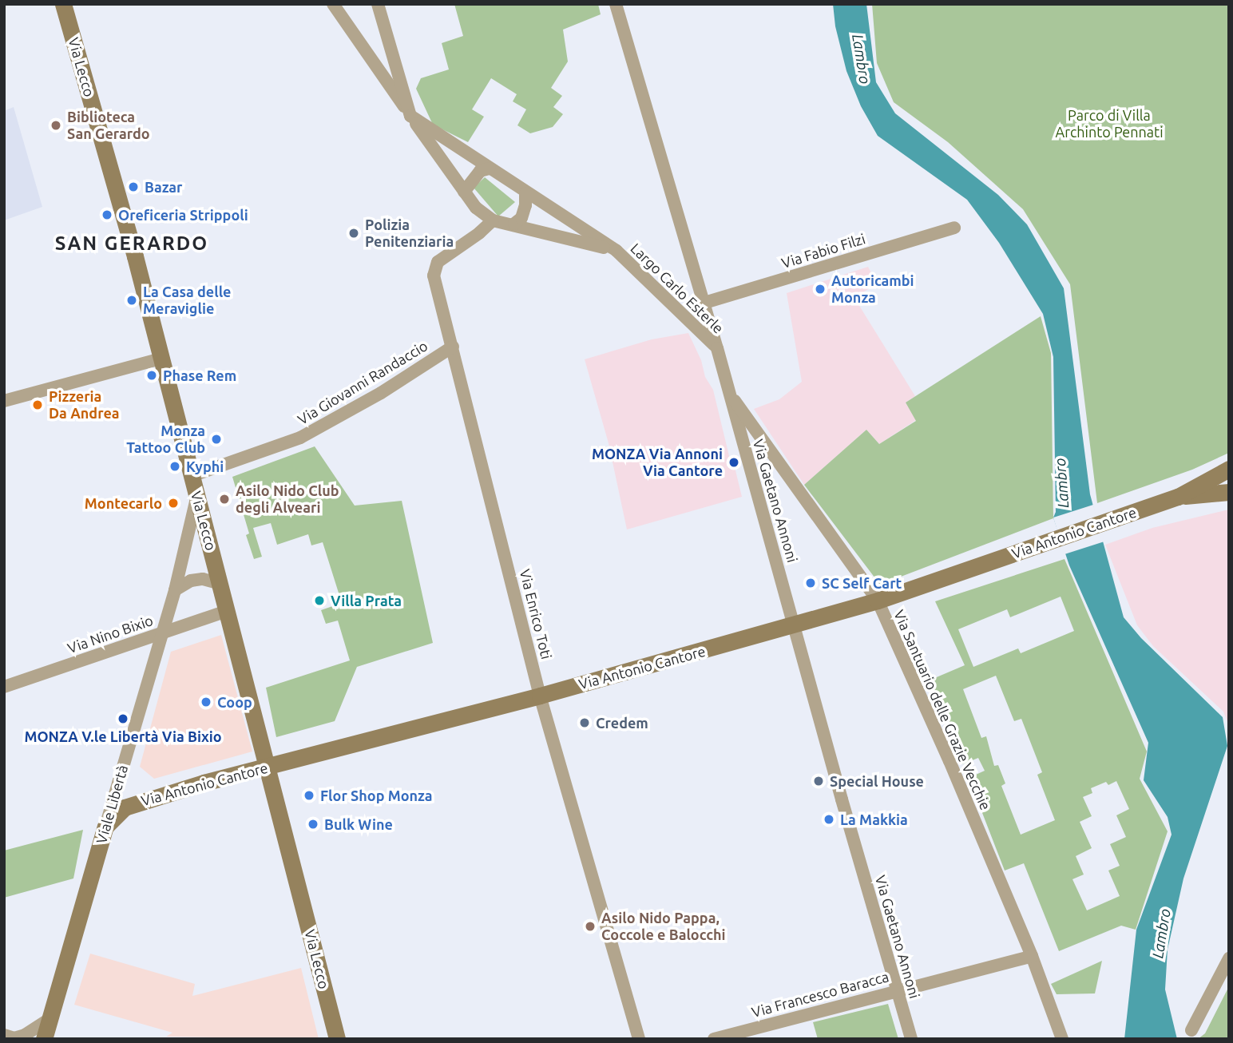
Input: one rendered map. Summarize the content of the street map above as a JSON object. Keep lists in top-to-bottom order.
{
  "streets": {
    "main road": ["Via Lecco", "Via Antonio Cantore", "Viale Libertà"],
    "street": [
      "Via Fabio Filzi",
      "Largo Carlo Esterle",
      "Via Giovanni Randaccio",
      "Via Gaetano Annoni",
      "Via Enrico Toti",
      "Via Nino Bixio",
      "Via Santuario delle Grazie Vecchie",
      "Via Francesco Baracca"
    ]
  },
  "crossings": [
    ["Via Lecco", "Via Giovanni Randaccio"],
    ["Via Lecco", "Via Antonio Cantore"],
    ["Via Lecco", "Via Nino Bixio"],
    ["Via Lecco", "Viale Libertà"],
    ["Via Fabio Filzi", "Via Gaetano Annoni"],
    ["Largo Carlo Esterle", "Via Gaetano Annoni"],
    ["Largo Carlo Esterle", "Via Enrico Toti"],
    ["Via Giovanni Randaccio", "Via Enrico Toti"],
    ["Via Gaetano Annoni", "Via Antonio Cantore"],
    ["Via Gaetano Annoni", "Via Santuario delle Grazie Vecchie"],
    ["Via Gaetano Annoni", "Via Francesco Baracca"],
    ["Via Antonio Cantore", "Via Enrico Toti"],
    ["Via Antonio Cantore", "Via Santuario delle Grazie Vecchie"],
    ["Via Antonio Cantore", "Viale Libertà"],
    ["Via Nino Bixio", "Viale Libertà"],
    ["Via Santuario delle Grazie Vecchie", "Via Francesco Baracca"]
  ],
  "districts": ["SAN GERARDO"],
  "water": ["Lambro"],
  "parks": ["Parco di Villa Archinto Pennati"],
  "places": [
    "Biblioteca San Gerardo",
    "Bazar",
    "Oreficeria Strippoli",
    "Polizia Penitenziaria",
    "Autoricambi Monza",
    "La Casa delle Meraviglie",
    "Phase Rem",
    "Pizzeria Da Andrea",
    "Monza Tattoo Club",
    "MONZA Via Annoni Via Cantore",
    "Kyphi",
    "Asilo Nido Club degli Alveari",
    "Montecarlo",
    "SC Self Cart",
    "Villa Prata",
    "Coop",
    "MONZA V.le Libertà Via Bixio",
    "Credem",
    "Special House",
    "Flor Shop Monza",
    "La Makkia",
    "Bulk Wine",
    "Asilo Nido Pappa, Coccole e Balocchi"
  ]
}
